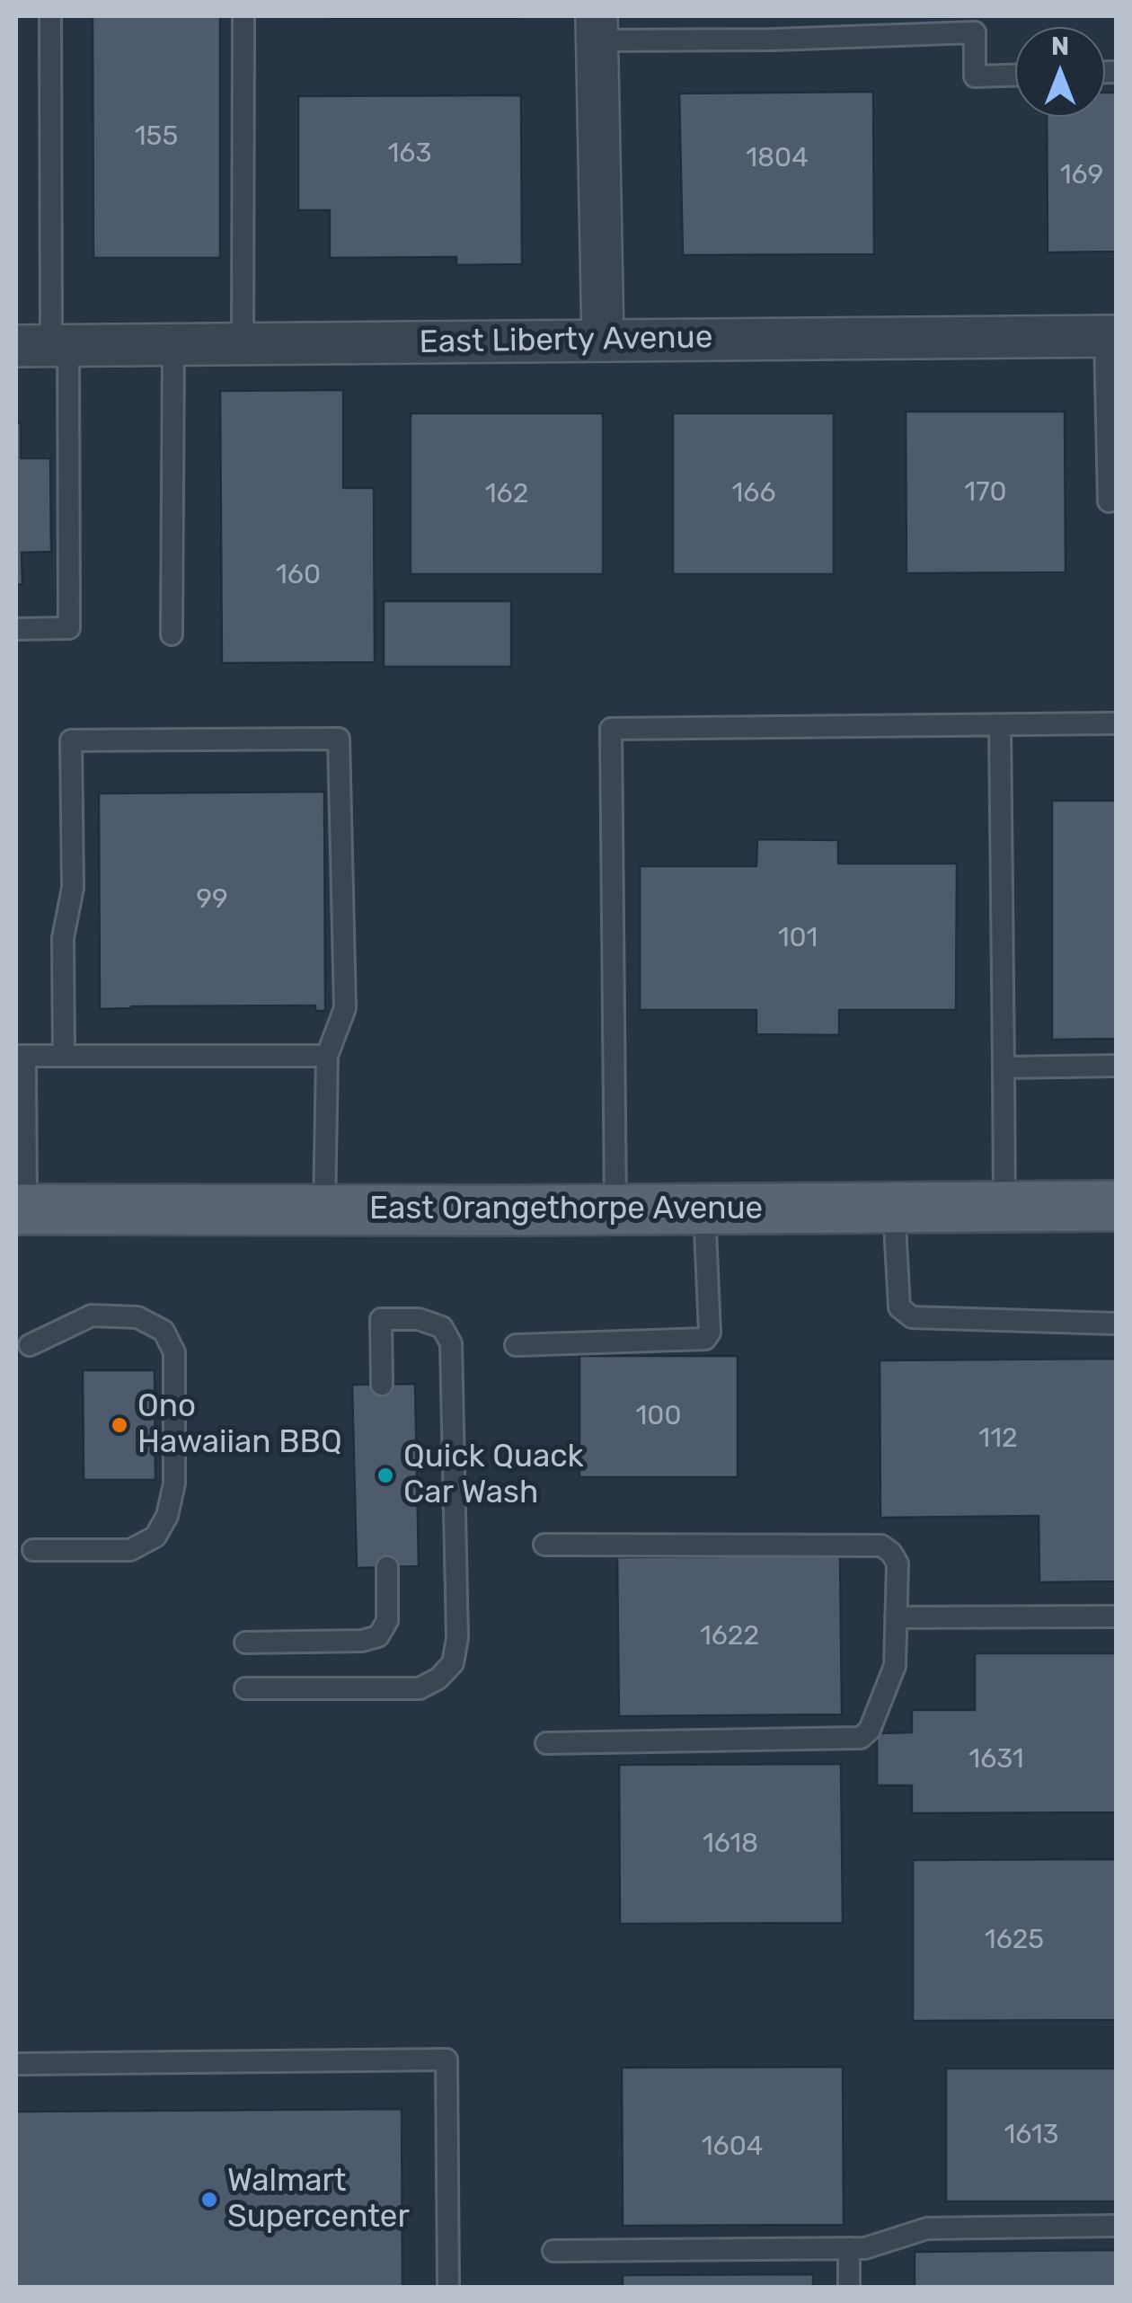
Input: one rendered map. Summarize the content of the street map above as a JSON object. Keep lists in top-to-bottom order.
{
  "streets": {
    "main road": ["East Orangethorpe Avenue"],
    "street": ["East Liberty Avenue"]
  },
  "places": ["Ono Hawaiian BBQ", "Quick Quack Car Wash", "Walmart Supercenter"],
  "house_numbers": [
    "155",
    "163",
    "1804",
    "169",
    "170",
    "166",
    "162",
    "160",
    "99",
    "101",
    "100",
    "112",
    "1622",
    "1631",
    "1618",
    "1625",
    "1613",
    "1604"
  ],
  "north": "top"
}
